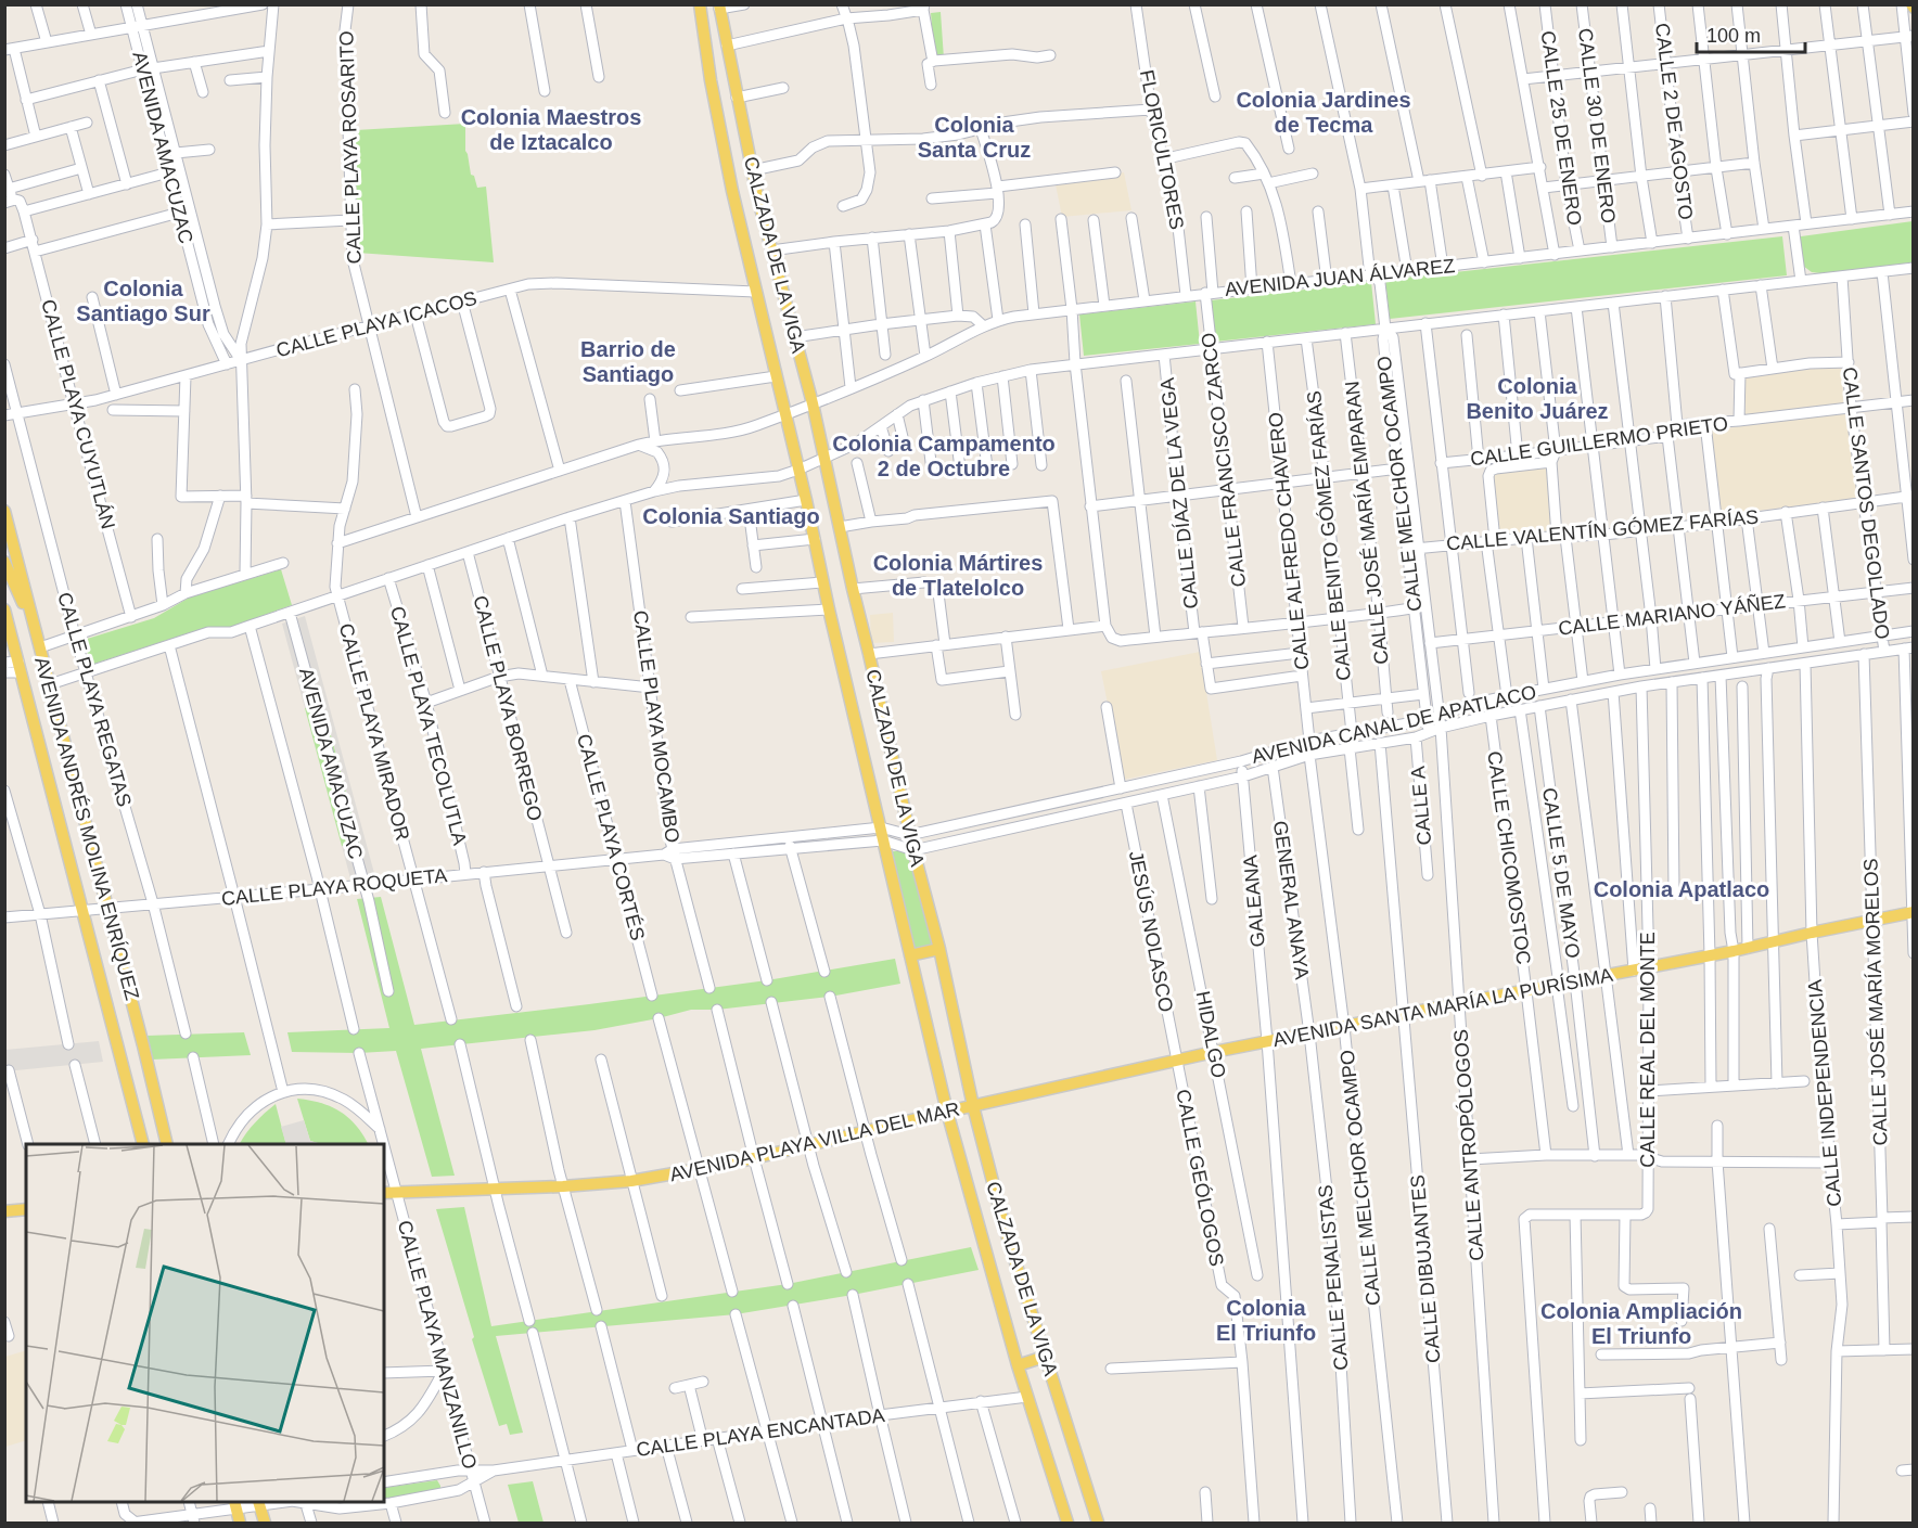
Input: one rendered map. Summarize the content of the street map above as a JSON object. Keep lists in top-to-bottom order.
{
  "streets": {
    "main road": [
      "CALZADA DE LA VIGA",
      "AVENIDA ANDRÉS MOLINA ENRÍQUEZ",
      "AVENIDA SANTA MARÍA LA PURÍSIMA",
      "AVENIDA PLAYA VILLA DEL MAR"
    ],
    "street": [
      "CALLE 2 DE AGOSTO",
      "CALLE 30 DE ENERO",
      "CALLE 25 DE ENERO",
      "AVENIDA AMACUZAC",
      "CALLE PLAYA ROSARITO",
      "FLORICULTORES",
      "AVENIDA JUAN ÁLVAREZ",
      "CALLE PLAYA ICACOS",
      "CALLE PLAYA CUYUTLÁN",
      "CALLE GUILLERMO PRIETO",
      "CALLE FRANCISCO ZARCO",
      "CALLE MELCHOR OCAMPO",
      "CALLE DÍAZ DE LA VEGA",
      "CALLE SANTOS DEGOLLADO",
      "CALLE JOSÉ MARÍA EMPARAN",
      "CALLE VALENTÍN GÓMEZ FARÍAS",
      "CALLE BENITO GÓMEZ FARÍAS",
      "CALLE ALFREDO CHAVERO",
      "CALLE MARIANO YÁÑEZ",
      "CALLE PLAYA REGATAS",
      "CALLE PLAYA BORREGO",
      "AVENIDA CANAL DE APATLACO",
      "CALLE PLAYA TECOLUTLA",
      "CALLE PLAYA MOCAMBO",
      "CALLE PLAYA MIRADOR",
      "CALLE A",
      "CALLE PLAYA CORTÉS",
      "CALLE CHICOMOSTOC",
      "CALLE 5 DE MAYO",
      "CALLE PLAYA ROQUETA",
      "GENERAL ANAYA",
      "GALEANA",
      "JESÚS NOLASCO",
      "CALLE JOSÉ MARÍA MORELOS",
      "HIDALGO",
      "CALLE REAL DEL MONTE",
      "CALLE INDEPENDENCIA",
      "CALLE ANTROPÓLOGOS",
      "CALLE GEÓLOGOS",
      "CALLE DIBUJANTES",
      "CALLE PENALISTAS",
      "CALLE PLAYA MANZANILLO",
      "CALLE PLAYA ENCANTADA"
    ]
  },
  "crossings": [
    ["CALLE 2 DE AGOSTO", "AVENIDA JUAN ÁLVAREZ"],
    ["CALLE 30 DE ENERO", "AVENIDA JUAN ÁLVAREZ"],
    ["CALLE 25 DE ENERO", "AVENIDA JUAN ÁLVAREZ"],
    ["AVENIDA AMACUZAC", "CALLE PLAYA ICACOS"],
    ["AVENIDA AMACUZAC", "CALLE PLAYA ROQUETA"],
    ["CALLE PLAYA ROSARITO", "AVENIDA JUAN ÁLVAREZ"],
    ["CALLE PLAYA ROSARITO", "CALLE PLAYA ICACOS"],
    ["FLORICULTORES", "AVENIDA JUAN ÁLVAREZ"],
    ["CALZADA DE LA VIGA", "AVENIDA JUAN ÁLVAREZ"],
    ["CALZADA DE LA VIGA", "CALLE PLAYA ICACOS"],
    ["CALZADA DE LA VIGA", "AVENIDA CANAL DE APATLACO"],
    ["CALZADA DE LA VIGA", "CALLE PLAYA ROQUETA"],
    ["CALZADA DE LA VIGA", "AVENIDA SANTA MARÍA LA PURÍSIMA"],
    ["CALZADA DE LA VIGA", "AVENIDA PLAYA VILLA DEL MAR"],
    ["CALZADA DE LA VIGA", "CALLE PLAYA ENCANTADA"],
    ["AVENIDA JUAN ÁLVAREZ", "CALLE FRANCISCO ZARCO"],
    ["AVENIDA JUAN ÁLVAREZ", "CALLE PLAYA MIRADOR"],
    ["CALLE PLAYA ICACOS", "CALLE PLAYA CUYUTLÁN"],
    ["CALLE PLAYA ICACOS", "CALLE PLAYA REGATAS"],
    ["CALLE GUILLERMO PRIETO", "CALLE SANTOS DEGOLLADO"],
    ["CALLE MELCHOR OCAMPO", "CALLE VALENTÍN GÓMEZ FARÍAS"],
    ["CALLE MELCHOR OCAMPO", "CALLE MARIANO YÁÑEZ"],
    ["CALLE MELCHOR OCAMPO", "AVENIDA CANAL DE APATLACO"],
    ["CALLE MELCHOR OCAMPO", "AVENIDA SANTA MARÍA LA PURÍSIMA"],
    ["CALLE MELCHOR OCAMPO", "CALLE ANTROPÓLOGOS"],
    ["CALLE DÍAZ DE LA VEGA", "CALLE ALFREDO CHAVERO"],
    ["CALLE SANTOS DEGOLLADO", "CALLE VALENTÍN GÓMEZ FARÍAS"],
    ["CALLE SANTOS DEGOLLADO", "CALLE MARIANO YÁÑEZ"],
    ["CALLE SANTOS DEGOLLADO", "AVENIDA CANAL DE APATLACO"],
    ["CALLE BENITO GÓMEZ FARÍAS", "AVENIDA CANAL DE APATLACO"],
    ["CALLE ALFREDO CHAVERO", "AVENIDA CANAL DE APATLACO"],
    ["CALLE PLAYA REGATAS", "CALLE PLAYA ROQUETA"],
    ["CALLE PLAYA BORREGO", "CALLE PLAYA ROQUETA"],
    ["AVENIDA CANAL DE APATLACO", "CALLE A"],
    ["AVENIDA CANAL DE APATLACO", "CALLE CHICOMOSTOC"],
    ["AVENIDA CANAL DE APATLACO", "CALLE 5 DE MAYO"],
    ["AVENIDA CANAL DE APATLACO", "CALLE PLAYA ROQUETA"],
    ["AVENIDA CANAL DE APATLACO", "GENERAL ANAYA"],
    ["AVENIDA CANAL DE APATLACO", "GALEANA"],
    ["AVENIDA CANAL DE APATLACO", "JESÚS NOLASCO"],
    ["AVENIDA CANAL DE APATLACO", "CALLE JOSÉ MARÍA MORELOS"],
    ["AVENIDA CANAL DE APATLACO", "HIDALGO"],
    ["AVENIDA CANAL DE APATLACO", "CALLE REAL DEL MONTE"],
    ["AVENIDA CANAL DE APATLACO", "CALLE INDEPENDENCIA"],
    ["AVENIDA CANAL DE APATLACO", "CALLE ANTROPÓLOGOS"],
    ["AVENIDA CANAL DE APATLACO", "CALLE DIBUJANTES"],
    ["CALLE PLAYA TECOLUTLA", "CALLE PLAYA ROQUETA"],
    ["CALLE PLAYA MOCAMBO", "CALLE PLAYA ROQUETA"],
    ["CALLE PLAYA MIRADOR", "CALLE PLAYA ROQUETA"],
    ["AVENIDA ANDRÉS MOLINA ENRÍQUEZ", "CALLE PLAYA ROQUETA"],
    ["CALLE PLAYA CORTÉS", "CALLE PLAYA ROQUETA"],
    ["CALLE CHICOMOSTOC", "AVENIDA SANTA MARÍA LA PURÍSIMA"],
    ["CALLE 5 DE MAYO", "AVENIDA SANTA MARÍA LA PURÍSIMA"],
    ["GENERAL ANAYA", "AVENIDA SANTA MARÍA LA PURÍSIMA"],
    ["GENERAL ANAYA", "CALLE PENALISTAS"],
    ["GALEANA", "AVENIDA SANTA MARÍA LA PURÍSIMA"],
    ["JESÚS NOLASCO", "AVENIDA SANTA MARÍA LA PURÍSIMA"],
    ["JESÚS NOLASCO", "CALLE GEÓLOGOS"],
    ["CALLE JOSÉ MARÍA MORELOS", "AVENIDA SANTA MARÍA LA PURÍSIMA"],
    ["AVENIDA SANTA MARÍA LA PURÍSIMA", "HIDALGO"],
    ["AVENIDA SANTA MARÍA LA PURÍSIMA", "CALLE REAL DEL MONTE"],
    ["AVENIDA SANTA MARÍA LA PURÍSIMA", "CALLE INDEPENDENCIA"],
    ["AVENIDA SANTA MARÍA LA PURÍSIMA", "AVENIDA PLAYA VILLA DEL MAR"],
    ["AVENIDA SANTA MARÍA LA PURÍSIMA", "CALLE ANTROPÓLOGOS"],
    ["AVENIDA SANTA MARÍA LA PURÍSIMA", "CALLE GEÓLOGOS"],
    ["AVENIDA SANTA MARÍA LA PURÍSIMA", "CALLE DIBUJANTES"],
    ["AVENIDA SANTA MARÍA LA PURÍSIMA", "CALLE PENALISTAS"],
    ["AVENIDA PLAYA VILLA DEL MAR", "CALLE PLAYA MANZANILLO"],
    ["CALLE PLAYA MANZANILLO", "CALLE PLAYA ENCANTADA"]
  ],
  "districts": [
    "Colonia Jardines de Tecma",
    "Colonia Maestros de Iztacalco",
    "Colonia Santa Cruz",
    "Colonia Santiago Sur",
    "Barrio de Santiago",
    "Colonia Benito Juárez",
    "Colonia Campamento 2 de Octubre",
    "Colonia Santiago",
    "Colonia Mártires de Tlatelolco",
    "Colonia Apatlaco",
    "Colonia El Triunfo",
    "Colonia Ampliación El Triunfo"
  ],
  "scale_bar": "100 m"
}
